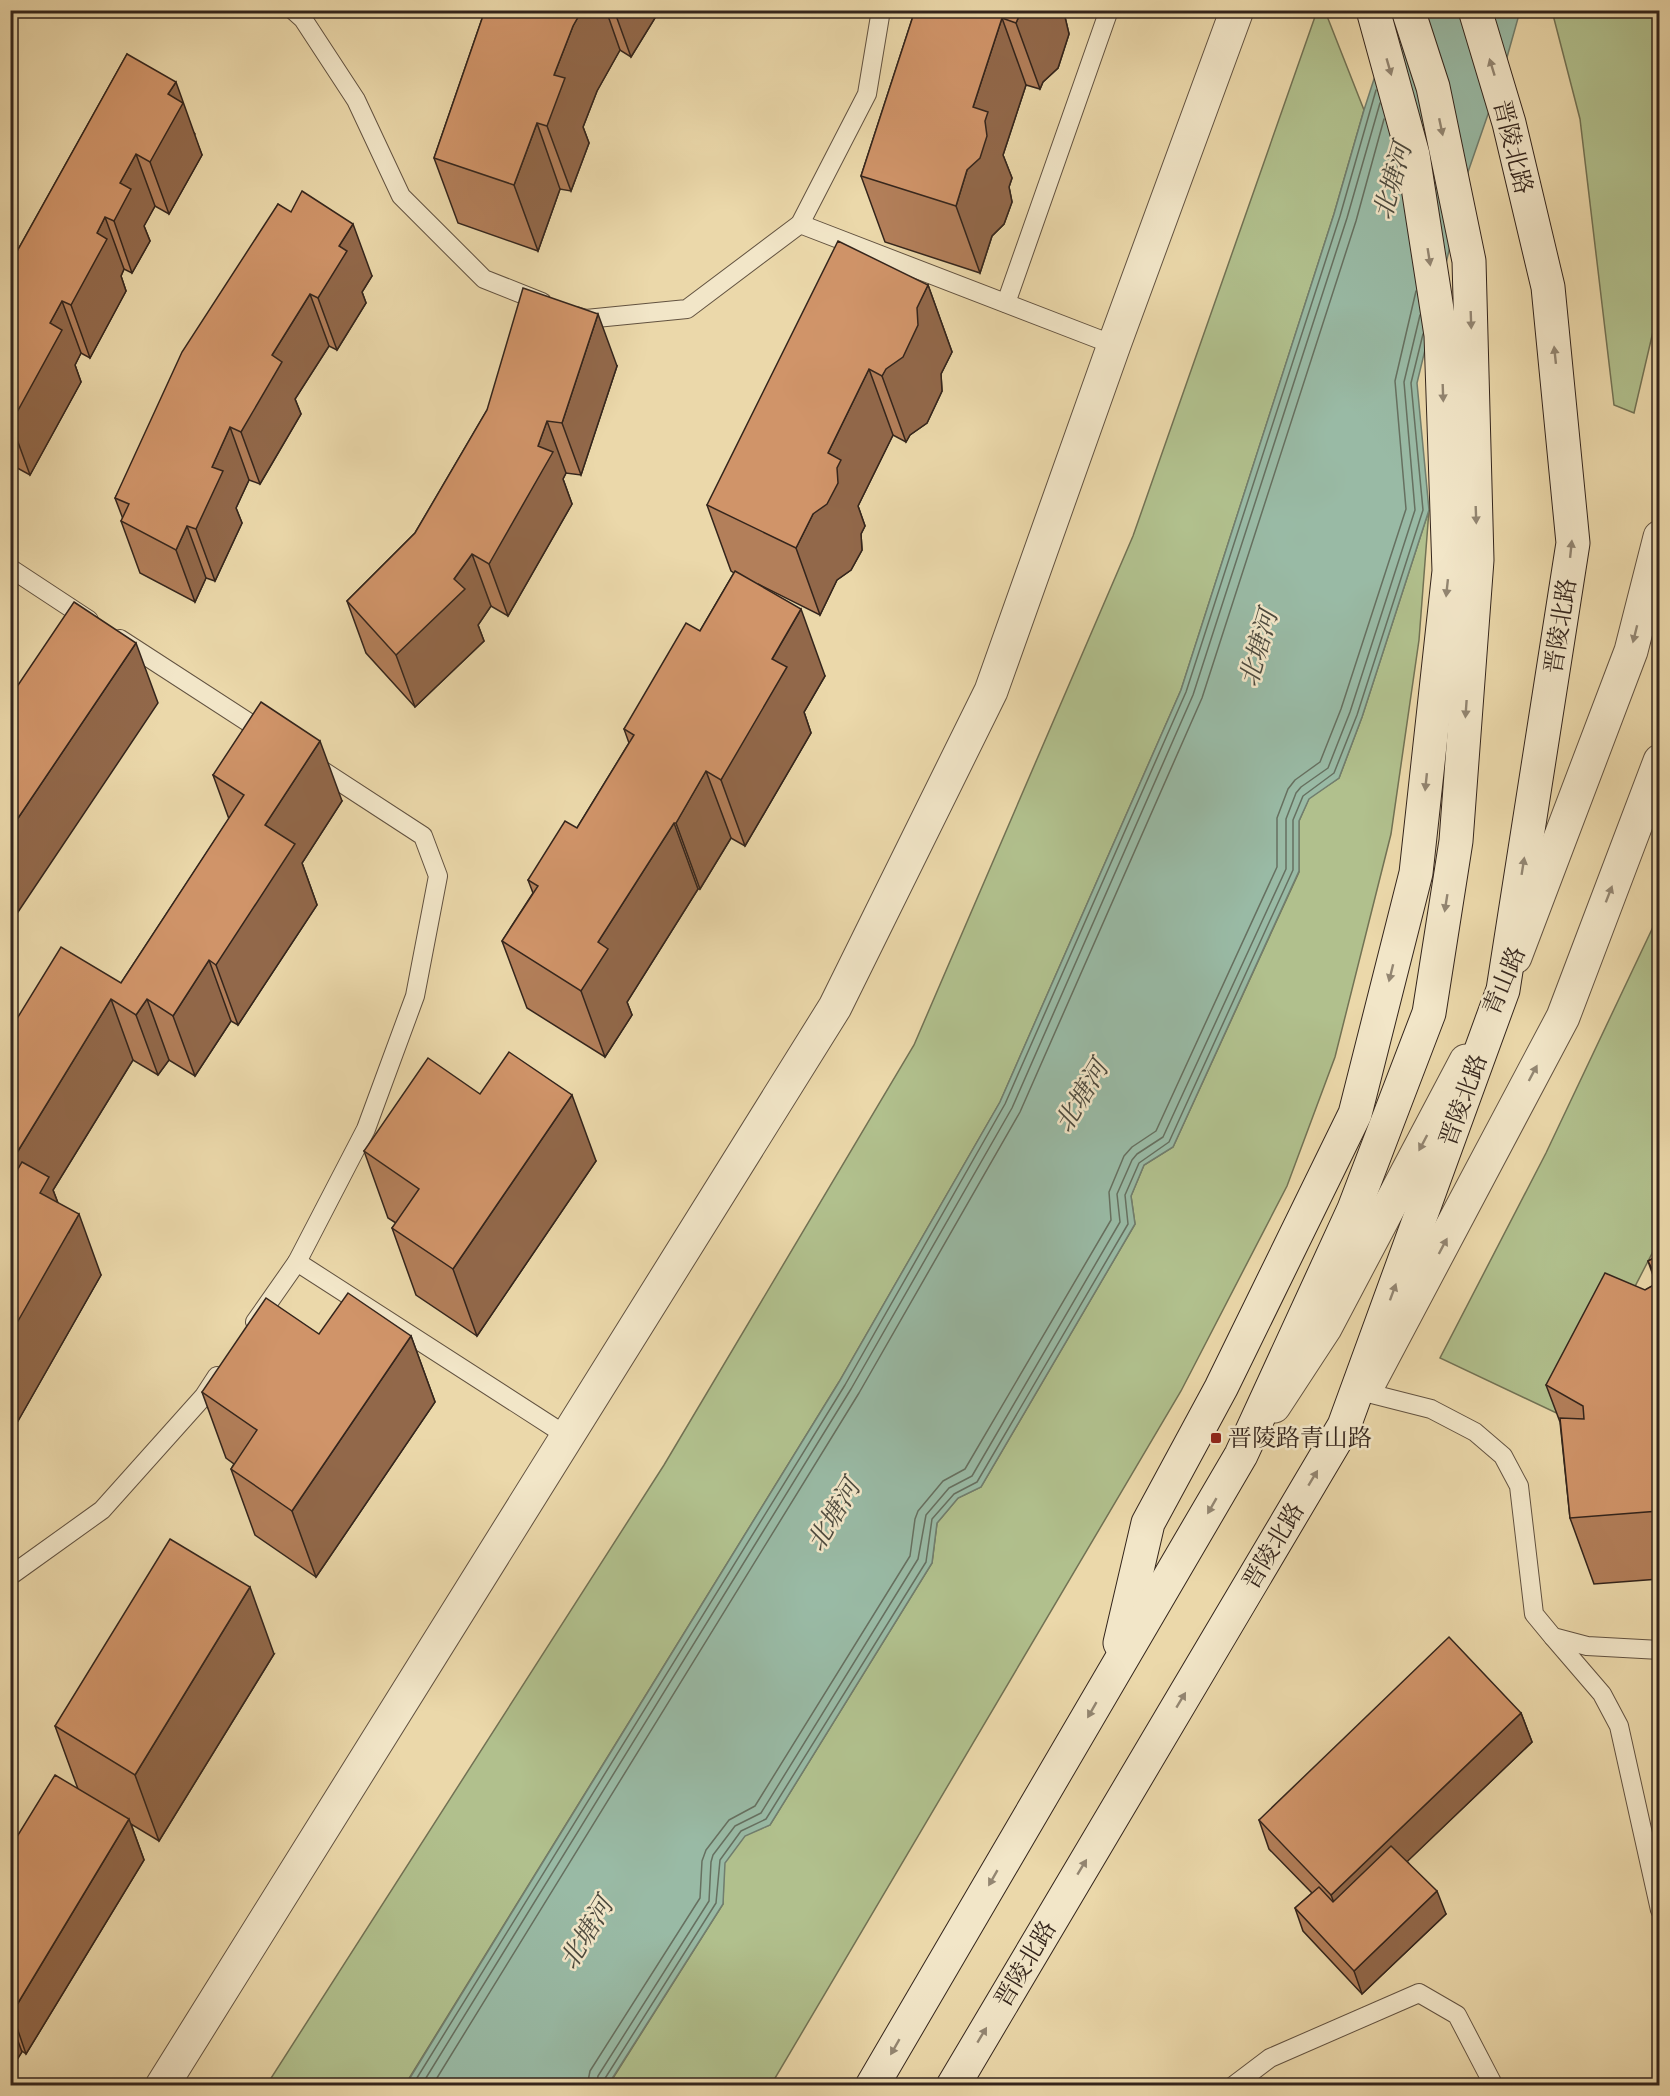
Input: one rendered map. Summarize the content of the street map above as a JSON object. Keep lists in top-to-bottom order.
{
  "streets": {
    "main road": ["晋陵北路", "青山路"]
  },
  "crossings": [
    ["晋陵北路", "青山路"]
  ],
  "water": ["北塘河"],
  "places": {
    "transit": ["晋陵路青山路"]
  }
}
